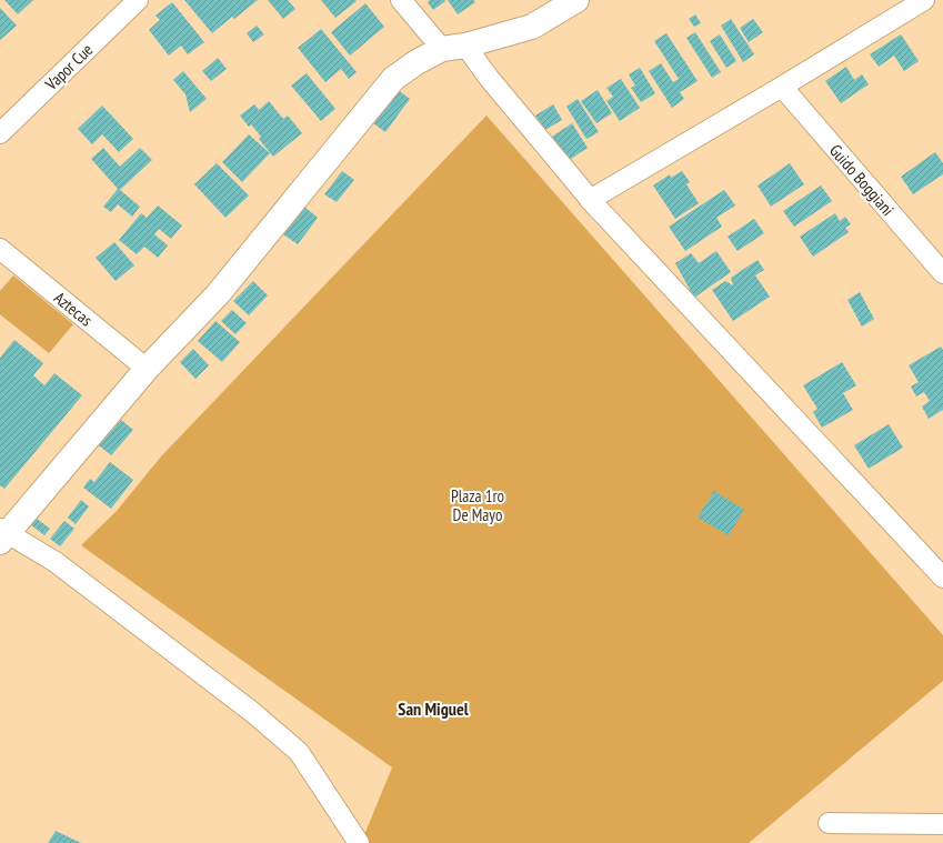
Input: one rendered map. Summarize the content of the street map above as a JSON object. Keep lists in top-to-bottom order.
{
  "streets": {
    "street": ["Vapor Cue", "Guido Boggiani", "Aztecas"]
  },
  "districts": ["San Miguel"],
  "parks": ["Plaza 1ro De Mayo"]
}
